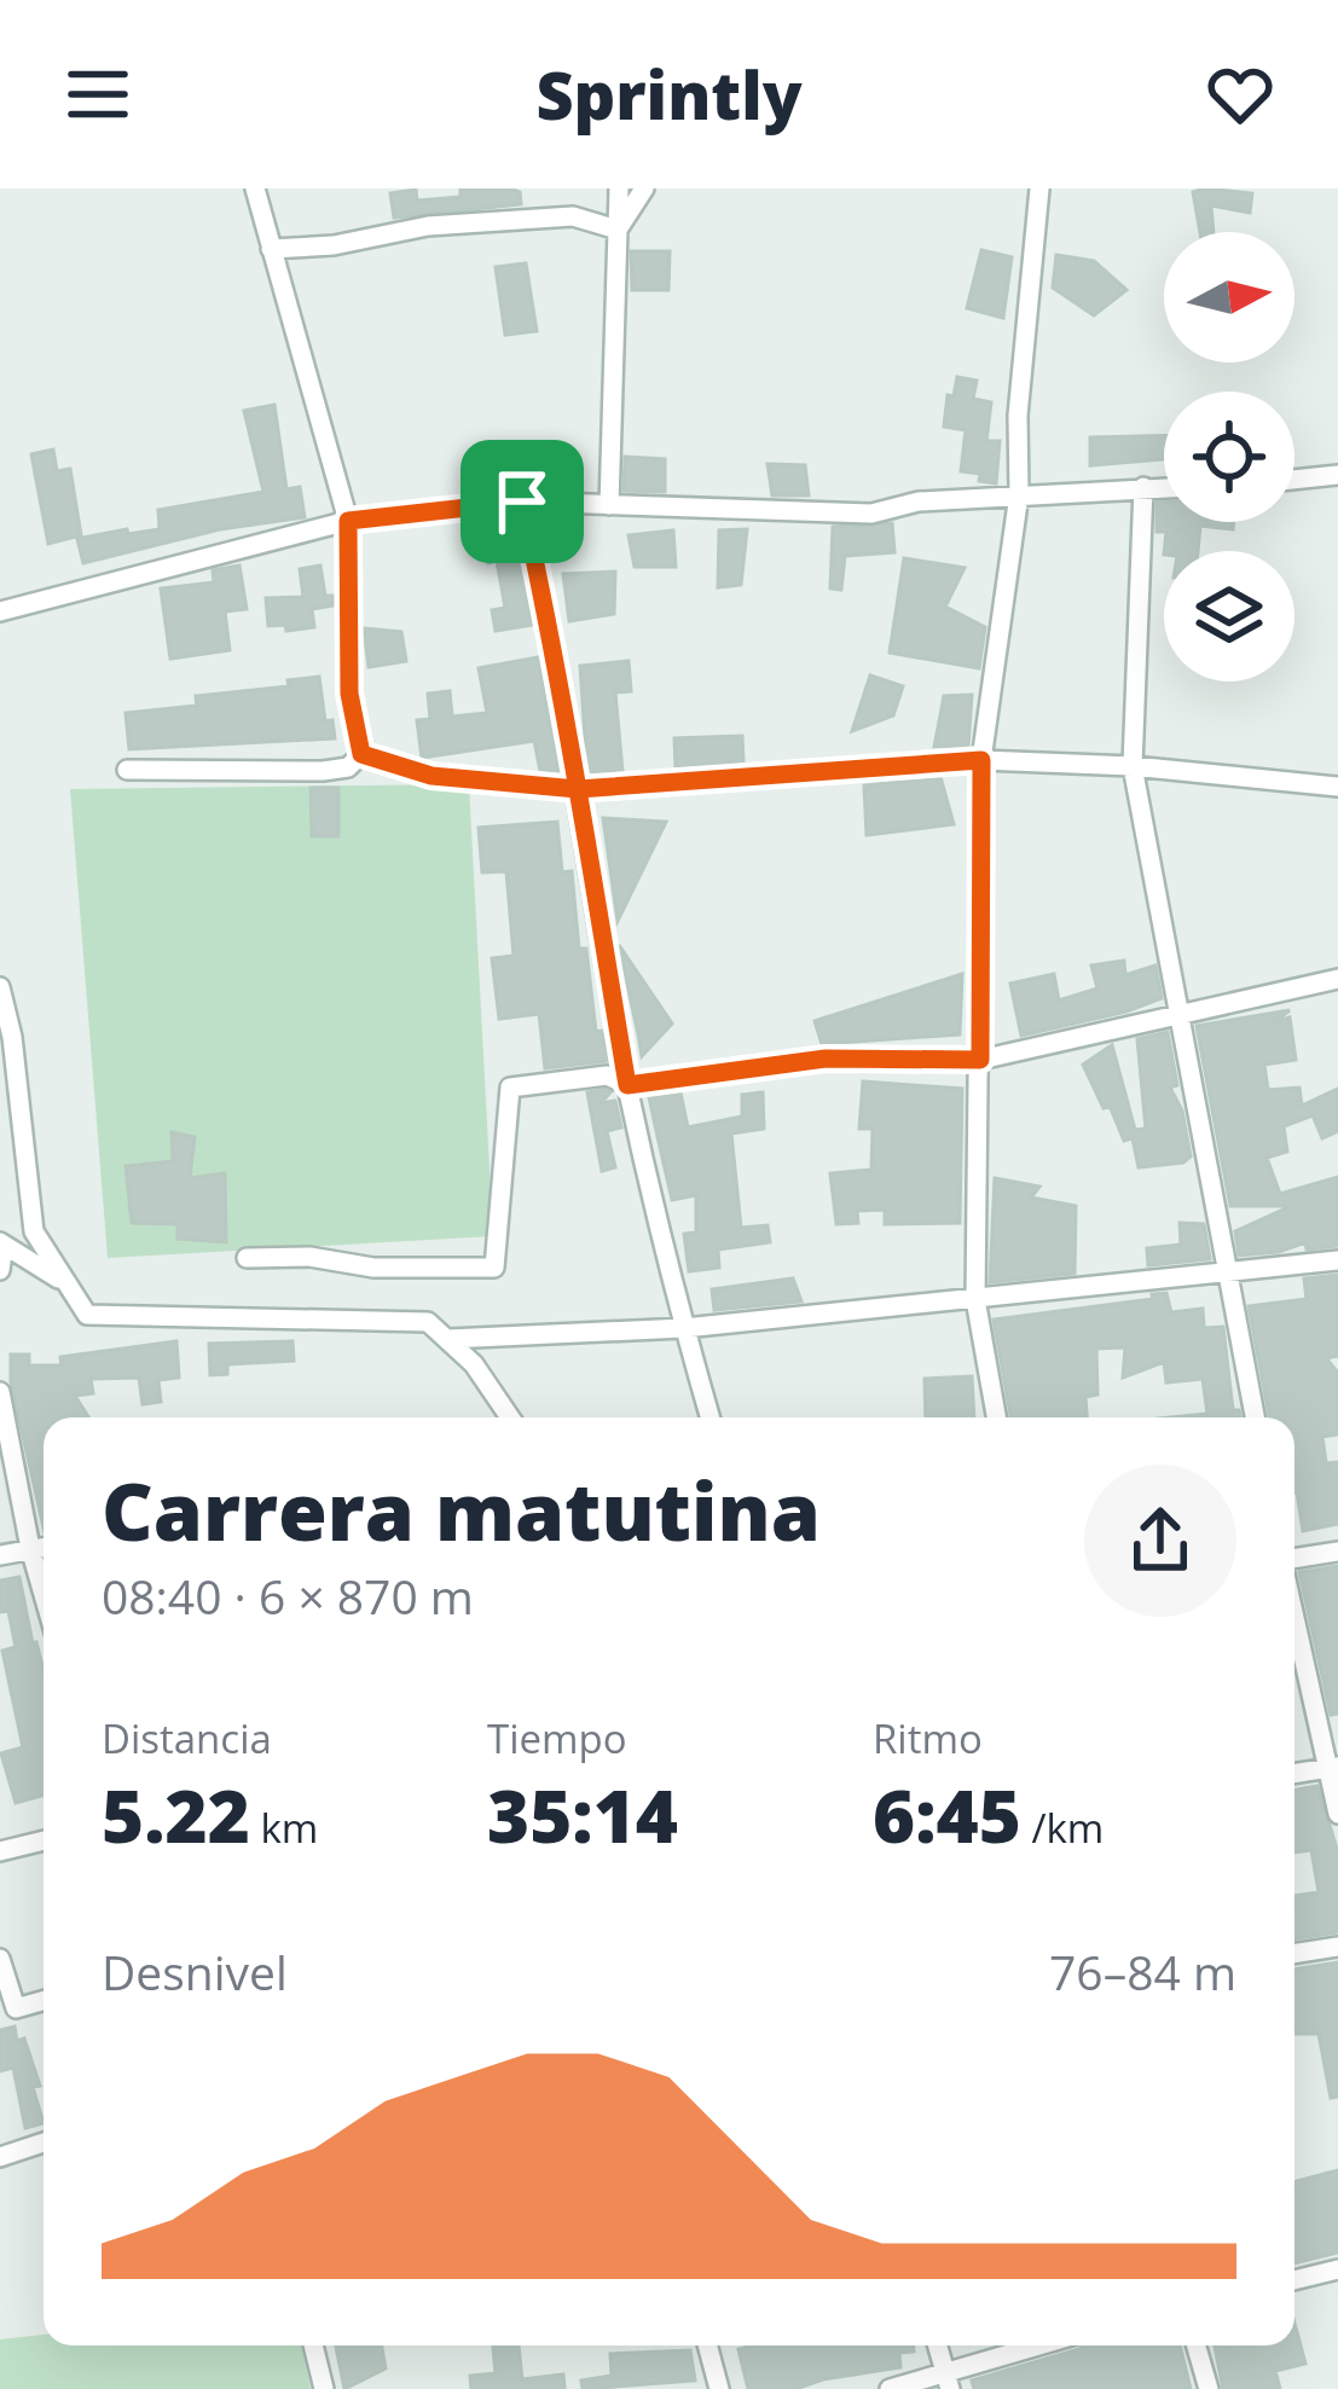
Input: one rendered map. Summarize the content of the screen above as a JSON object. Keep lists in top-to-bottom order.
{
  "north": "right",
  "page": {
    "header": "Sprintly",
    "heading": ["Carrera matutina", "08:40 · 6 × 870 m"],
    "stats": [
      ["Distancia", "5.22 km"],
      ["Tiempo", "35:14"],
      ["Ritmo", "6:45 /km"]
    ],
    "chart": ["Desnivel", "76–84 m"]
  }
}
